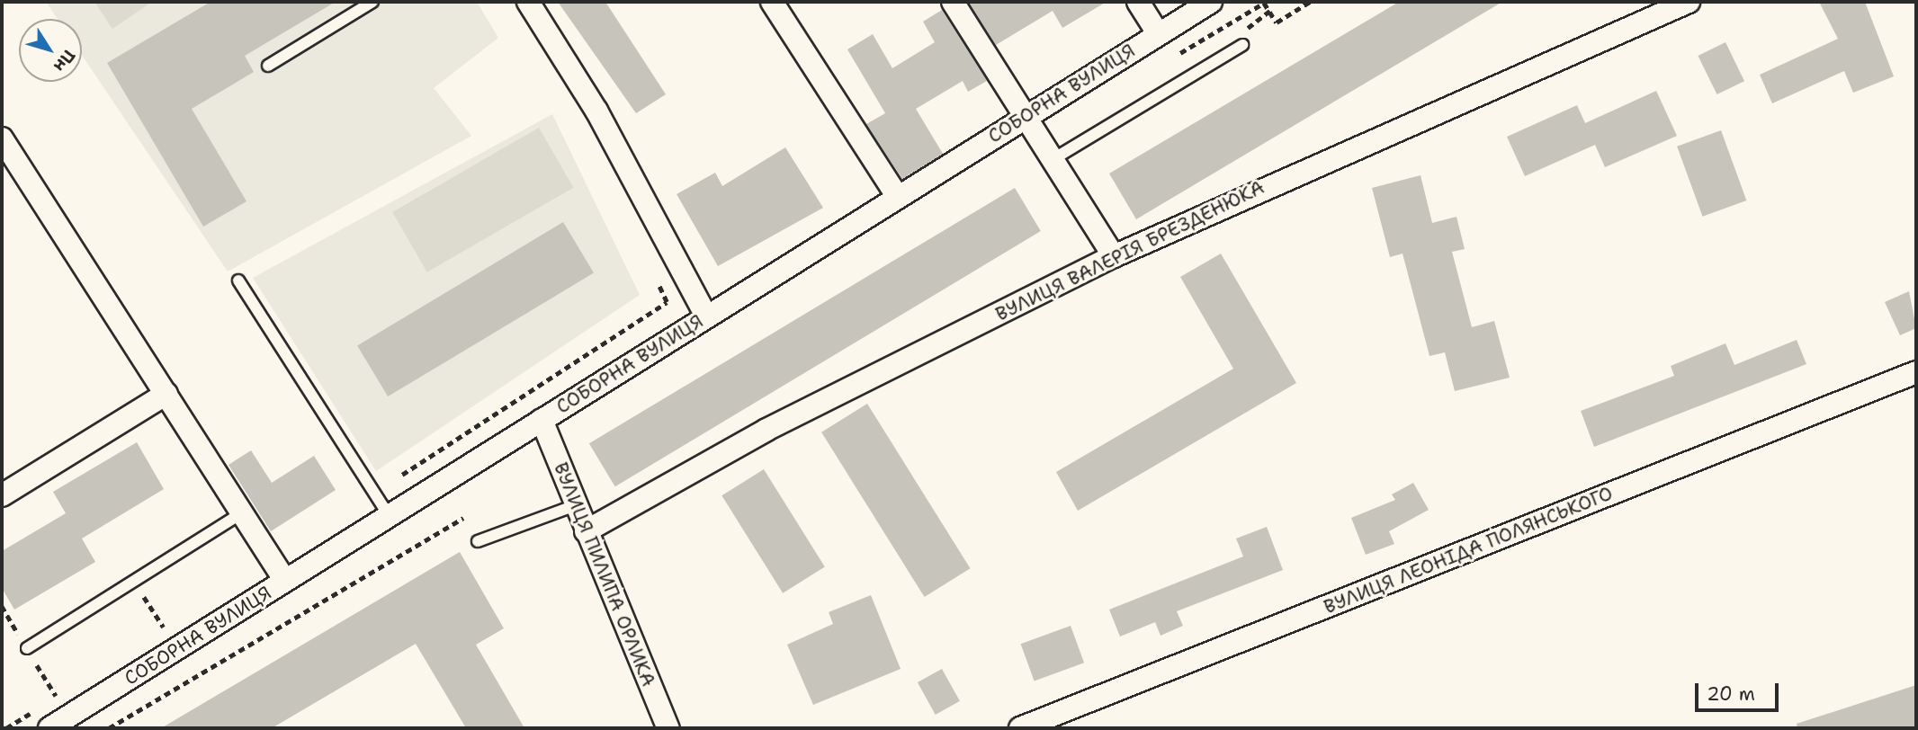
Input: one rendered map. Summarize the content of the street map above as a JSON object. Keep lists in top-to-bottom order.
{
  "streets": {
    "street": [
      "СОБОРНА ВУЛИЦЯ",
      "ВУЛИЦЯ ВАЛЕРІЯ БРЕЗДЕНЮКА",
      "ВУЛИЦЯ ЛЕОНІДА ПОЛЯНСЬКОГО",
      "ВУЛИЦЯ ПИЛИПА ОРЛИКА"
    ]
  },
  "crossings": [
    ["СОБОРНА ВУЛИЦЯ", "ВУЛИЦЯ ПИЛИПА ОРЛИКА"],
    ["ВУЛИЦЯ ВАЛЕРІЯ БРЕЗДЕНЮКА", "ВУЛИЦЯ ПИЛИПА ОРЛИКА"]
  ],
  "scale_bar": "20 m",
  "north": "bottom right"
}
